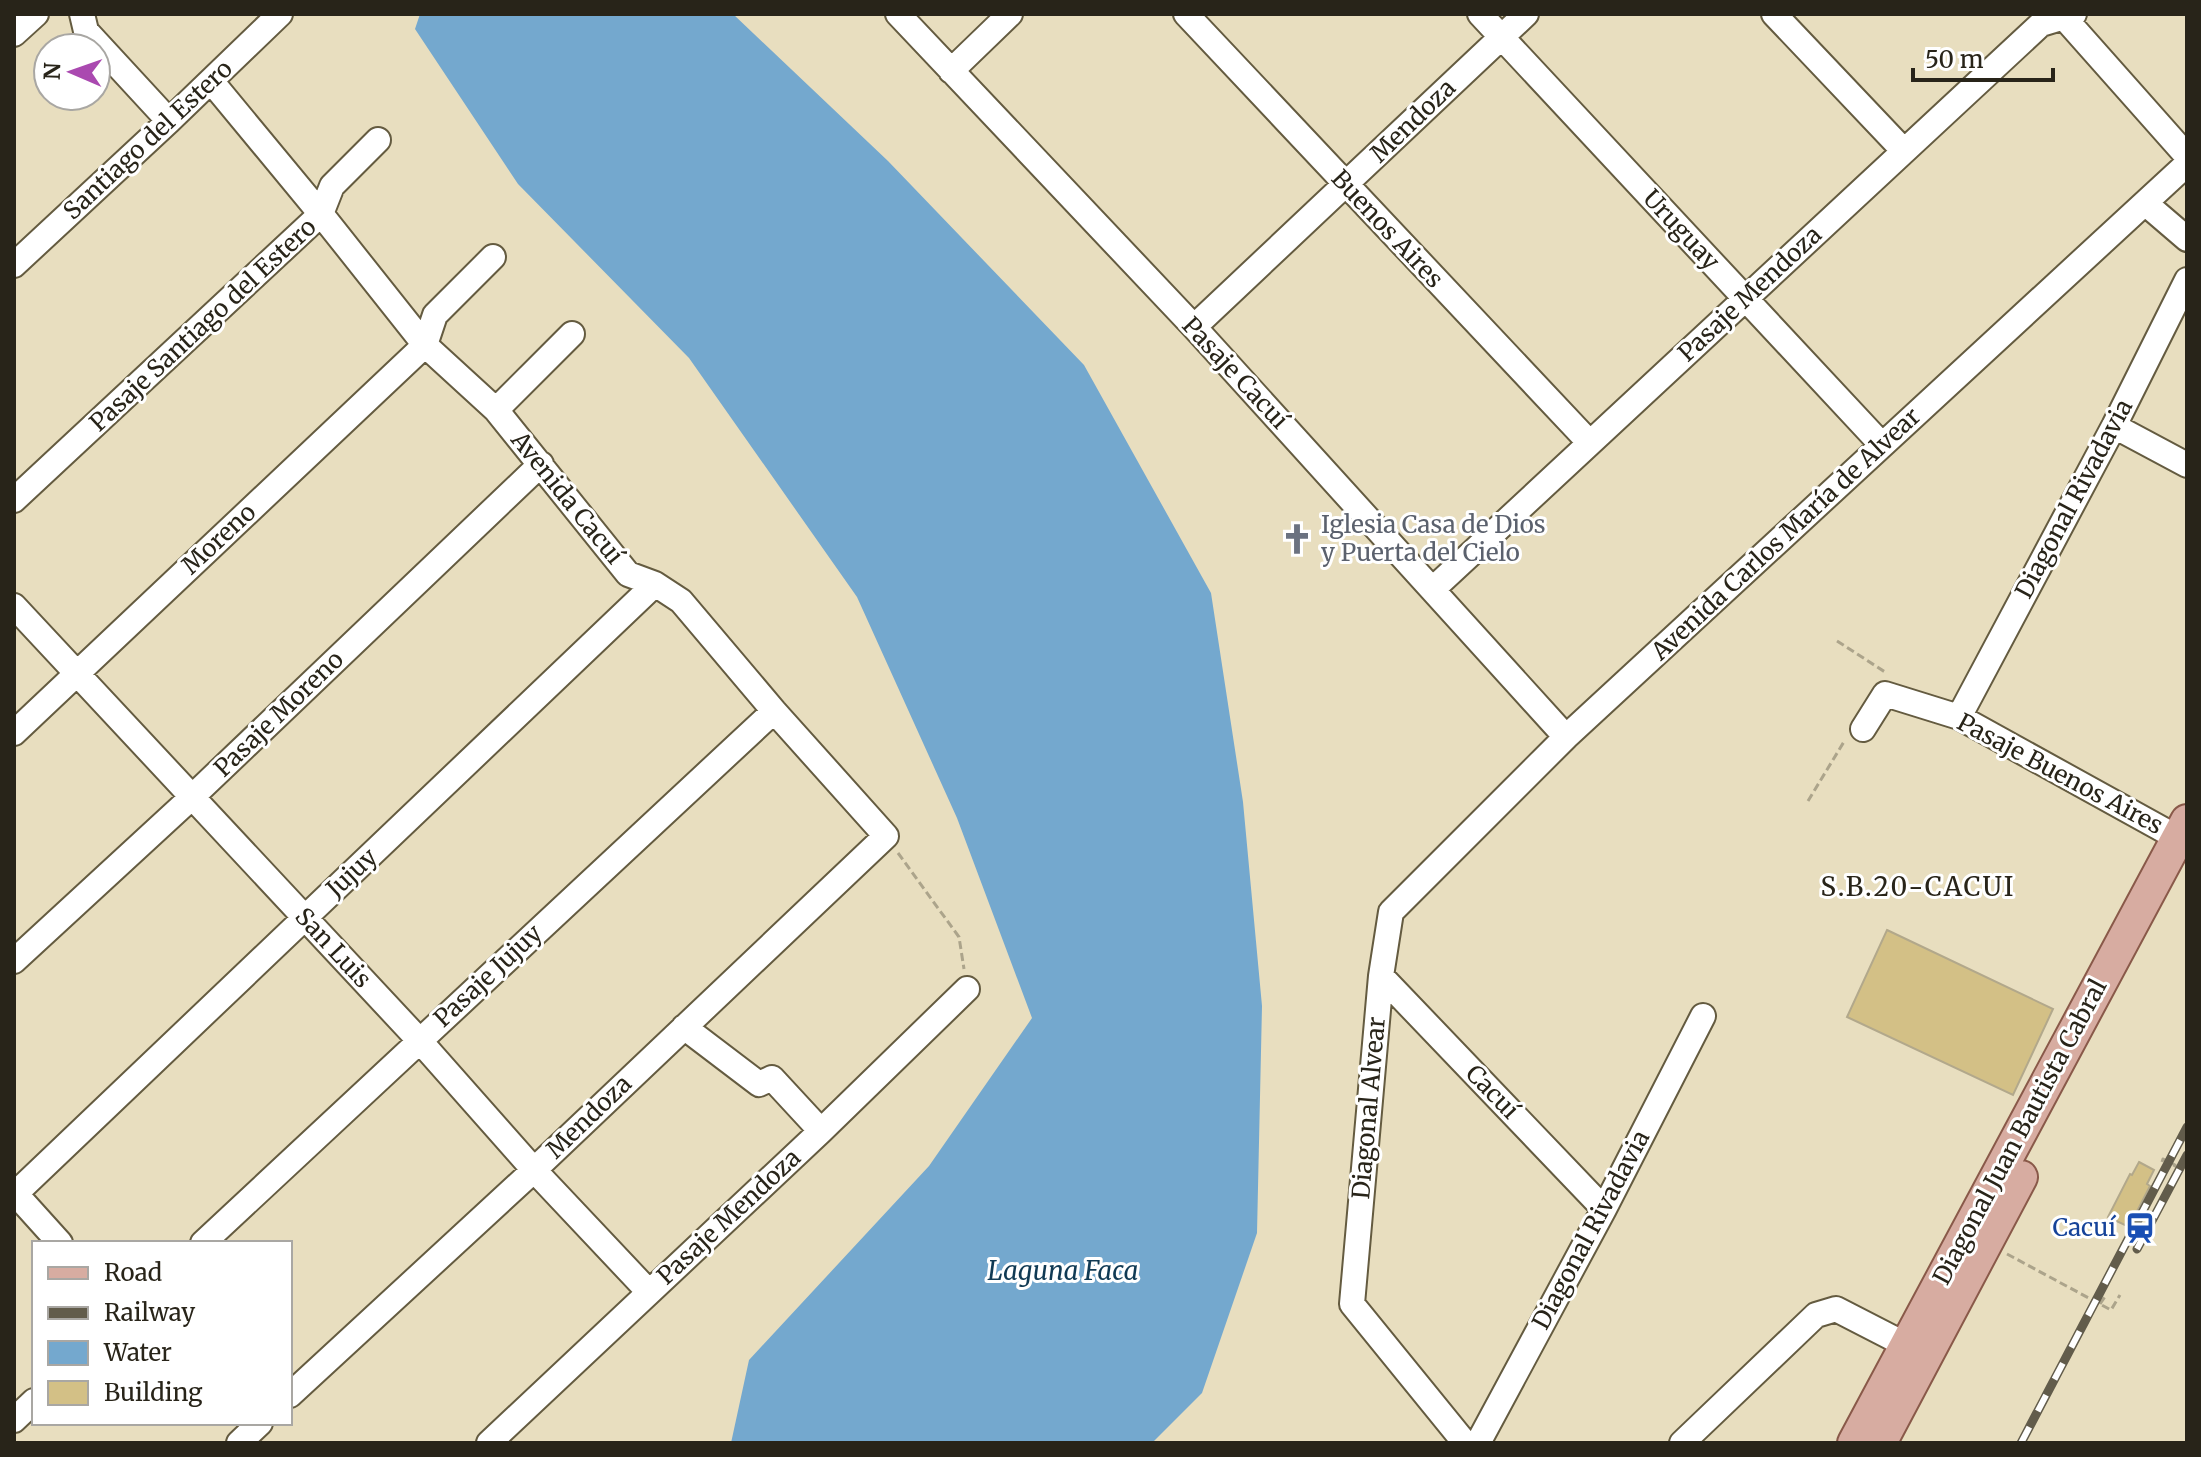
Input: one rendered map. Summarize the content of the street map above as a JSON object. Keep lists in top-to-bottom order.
{
  "streets": {
    "main road": ["Diagonal Juan Bautista Cabral"],
    "street": [
      "Mendoza",
      "Santiago del Estero",
      "Buenos Aires",
      "Uruguay",
      "Pasaje Mendoza",
      "Pasaje Santiago del Estero",
      "Pasaje Cacuí",
      "Avenida Cacuí",
      "Diagonal Rivadavia",
      "Avenida Carlos María de Alvear",
      "Moreno",
      "Pasaje Moreno",
      "Pasaje Buenos Aires",
      "Jujuy",
      "San Luis",
      "Pasaje Jujuy",
      "Cacuí",
      "Diagonal Alvear"
    ]
  },
  "crossings": [
    ["Mendoza", "Buenos Aires"],
    ["Mendoza", "Uruguay"],
    ["Mendoza", "Pasaje Cacuí"],
    ["Mendoza", "Avenida Cacuí"],
    ["Mendoza", "San Luis"],
    ["Santiago del Estero", "Avenida Cacuí"],
    ["Buenos Aires", "Pasaje Mendoza"],
    ["Uruguay", "Pasaje Mendoza"],
    ["Uruguay", "Avenida Carlos María de Alvear"],
    ["Pasaje Mendoza", "Pasaje Cacuí"],
    ["Pasaje Mendoza", "San Luis"],
    ["Pasaje Santiago del Estero", "Avenida Cacuí"],
    ["Pasaje Cacuí", "Avenida Carlos María de Alvear"],
    ["Avenida Cacuí", "Moreno"],
    ["Avenida Cacuí", "Pasaje Moreno"],
    ["Avenida Cacuí", "Jujuy"],
    ["Avenida Cacuí", "Pasaje Jujuy"],
    ["Diagonal Rivadavia", "Pasaje Buenos Aires"],
    ["Diagonal Rivadavia", "Cacuí"],
    ["Avenida Carlos María de Alvear", "Diagonal Alvear"],
    ["Moreno", "San Luis"],
    ["Pasaje Moreno", "San Luis"],
    ["Pasaje Buenos Aires", "Diagonal Juan Bautista Cabral"],
    ["Jujuy", "San Luis"],
    ["San Luis", "Pasaje Jujuy"],
    ["Cacuí", "Diagonal Alvear"]
  ],
  "districts": ["S.B.20-CACUI"],
  "water": ["Laguna Faca"],
  "places": {
    "church": ["Iglesia Casa de Dios y Puerta del Cielo"],
    "station": ["Cacuí"]
  },
  "legend": [
    "Road",
    "Railway",
    "Water",
    "Building"
  ],
  "scale_bar": "50 m",
  "north": "left"
}
